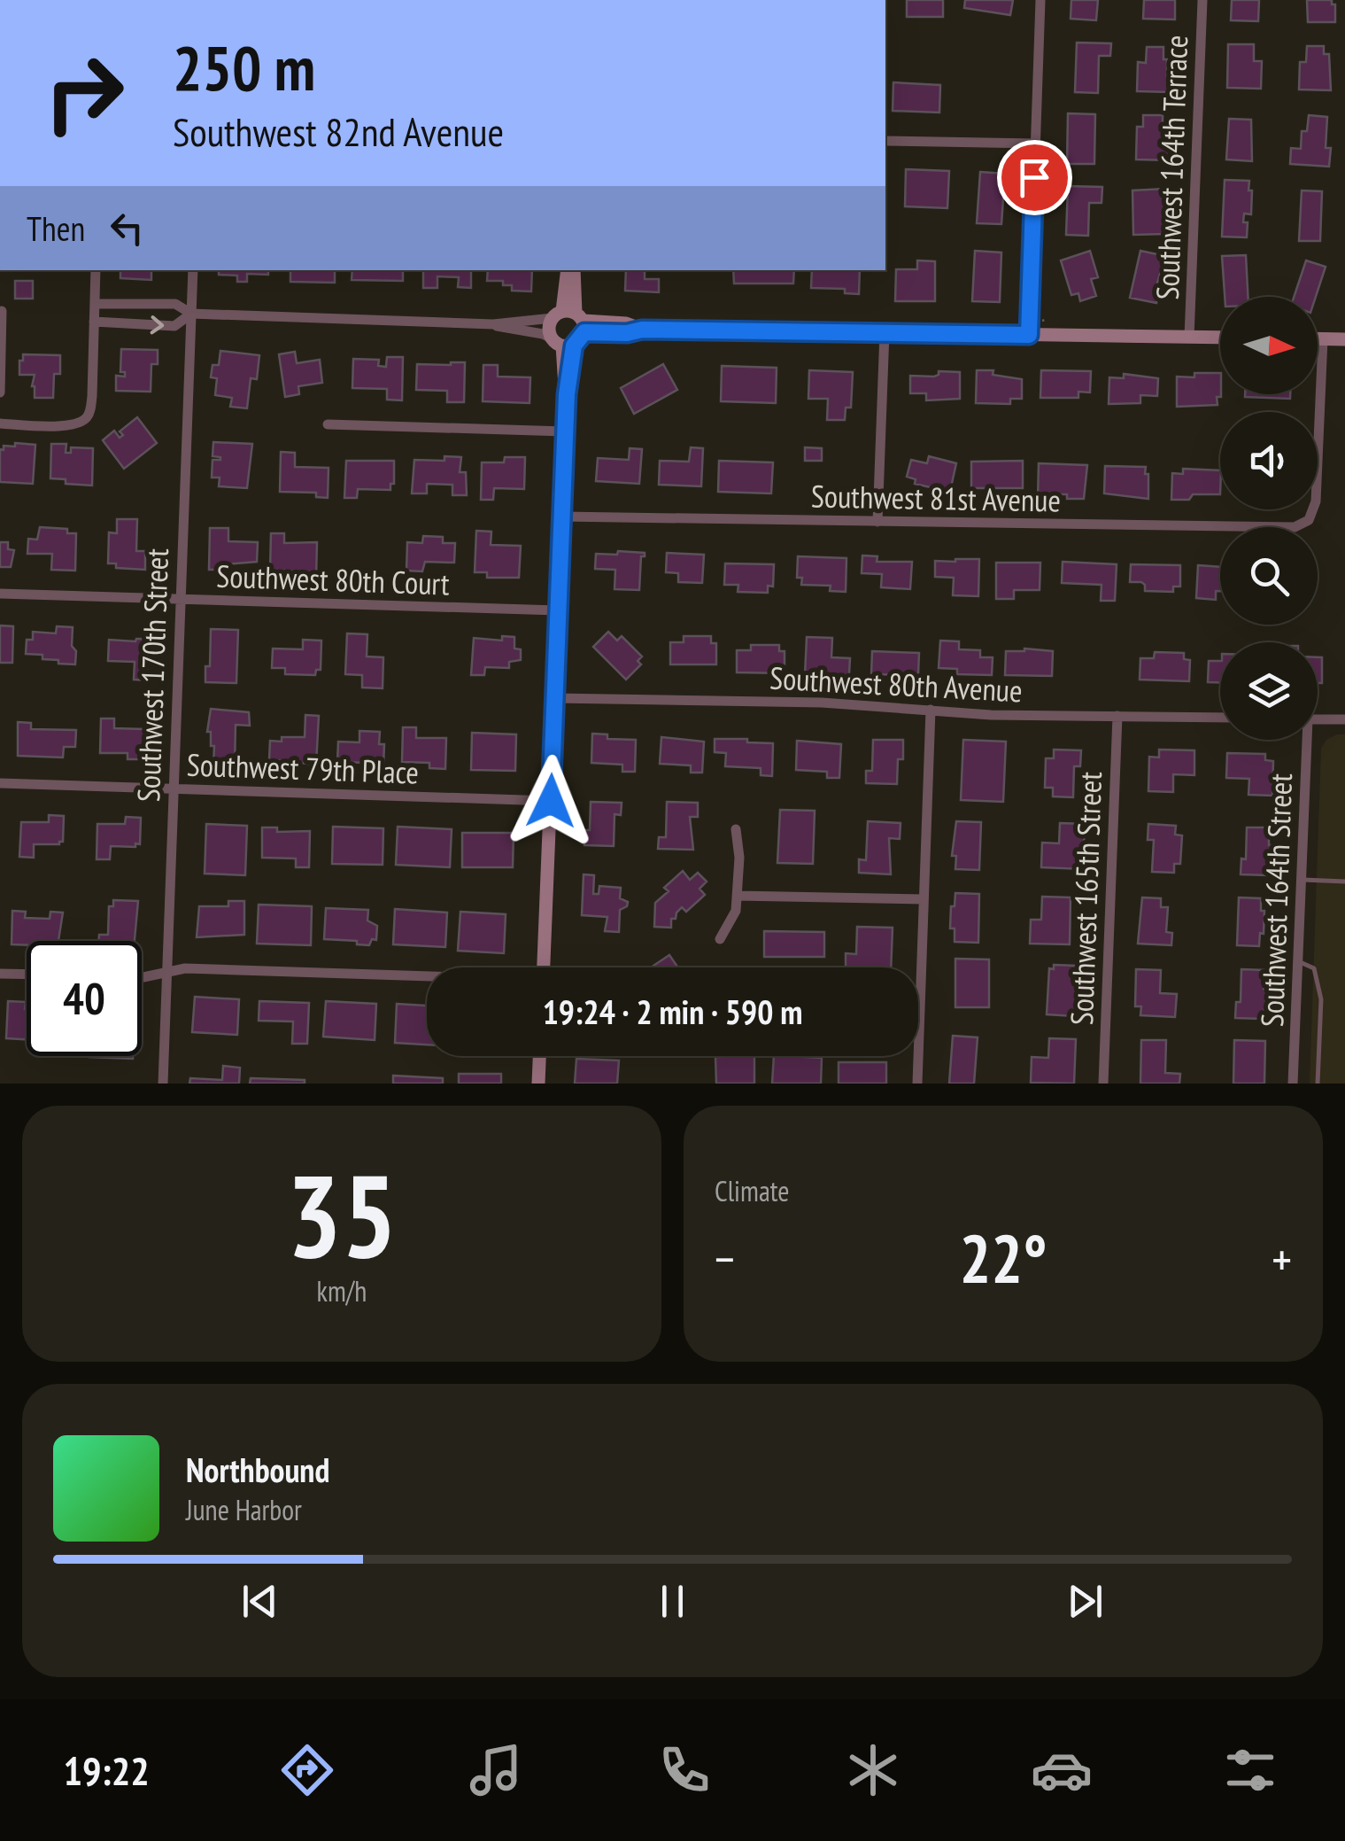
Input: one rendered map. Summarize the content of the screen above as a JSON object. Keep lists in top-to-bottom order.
{
  "streets": {
    "street": [
      "Southwest 164th Terrace",
      "Southwest 81st Avenue",
      "Southwest 80th Court",
      "Southwest 170th Street",
      "Southwest 80th Avenue",
      "Southwest 79th Place",
      "Southwest 165th Street",
      "Southwest 164th Street"
    ]
  },
  "crossings": [
    ["Southwest 80th Court", "Southwest 170th Street"],
    ["Southwest 170th Street", "Southwest 79th Place"],
    ["Southwest 80th Avenue", "Southwest 165th Street"]
  ],
  "north": "right",
  "page": {
    "turn": ["250 m", "Southwest 82nd Avenue"],
    "then": "Then",
    "limit": "40",
    "trip": "19:24 · 2 min · 590 m",
    "tile": [
      ["35", "km/h"],
      "Climate"
    ],
    "heat": ["−", "22°", "+"],
    "song": ["Northbound", "June Harbor"],
    "tabs": "19:22"
  }
}
